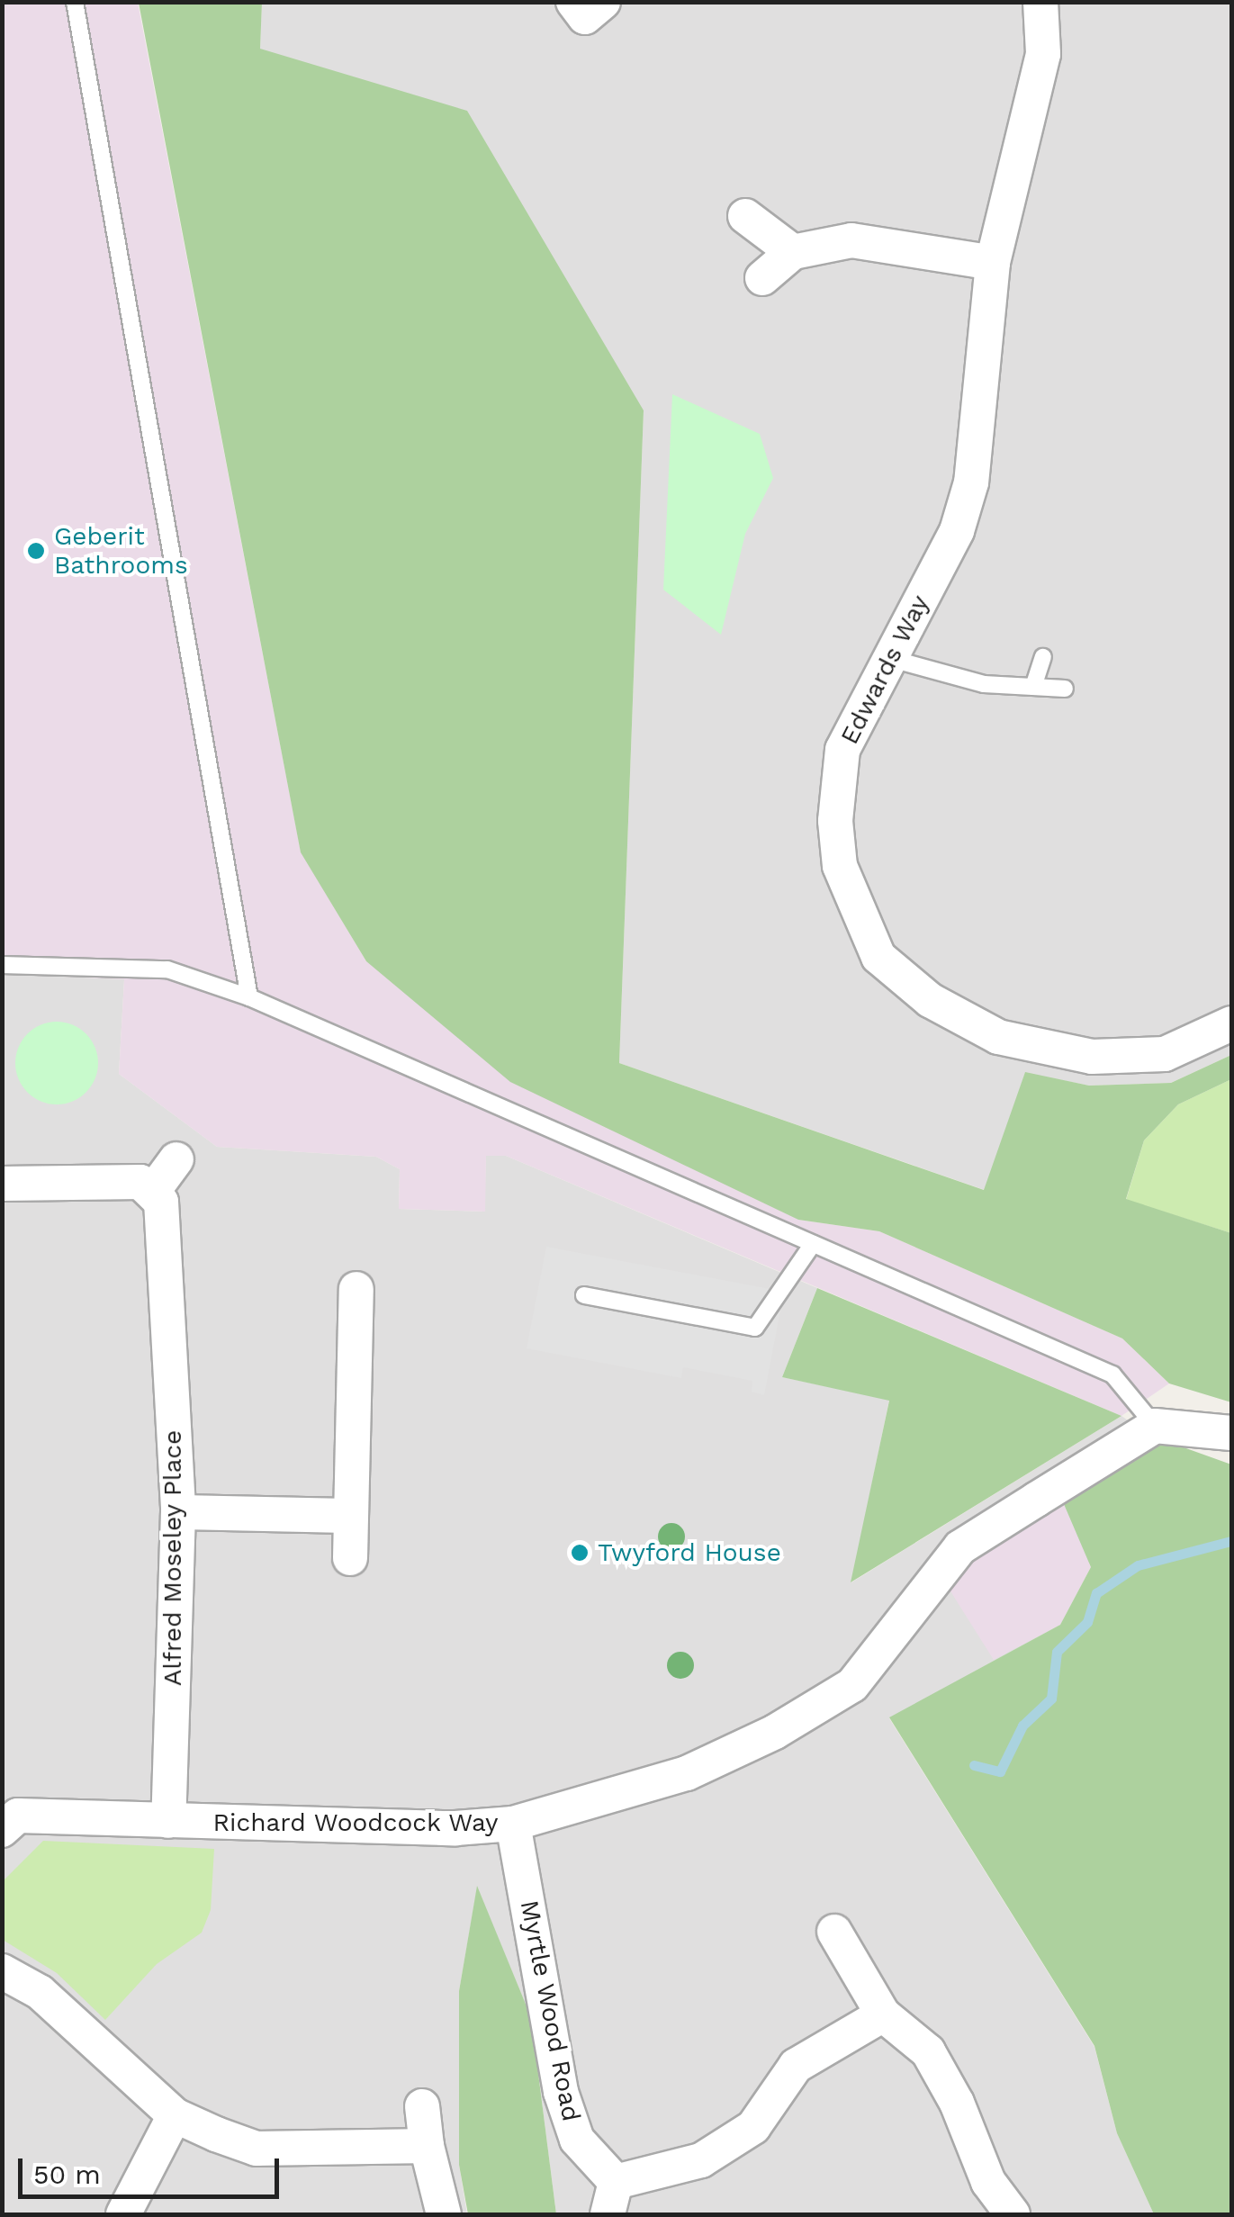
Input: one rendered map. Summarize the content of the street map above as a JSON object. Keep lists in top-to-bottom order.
{
  "streets": {
    "street": [
      "Edwards Way",
      "Alfred Moseley Place",
      "Richard Woodcock Way",
      "Myrtle Wood Road"
    ]
  },
  "crossings": [
    ["Alfred Moseley Place", "Richard Woodcock Way"],
    ["Richard Woodcock Way", "Myrtle Wood Road"]
  ],
  "places": ["Geberit Bathrooms", "Twyford House"],
  "scale_bar": "50 m"
}
